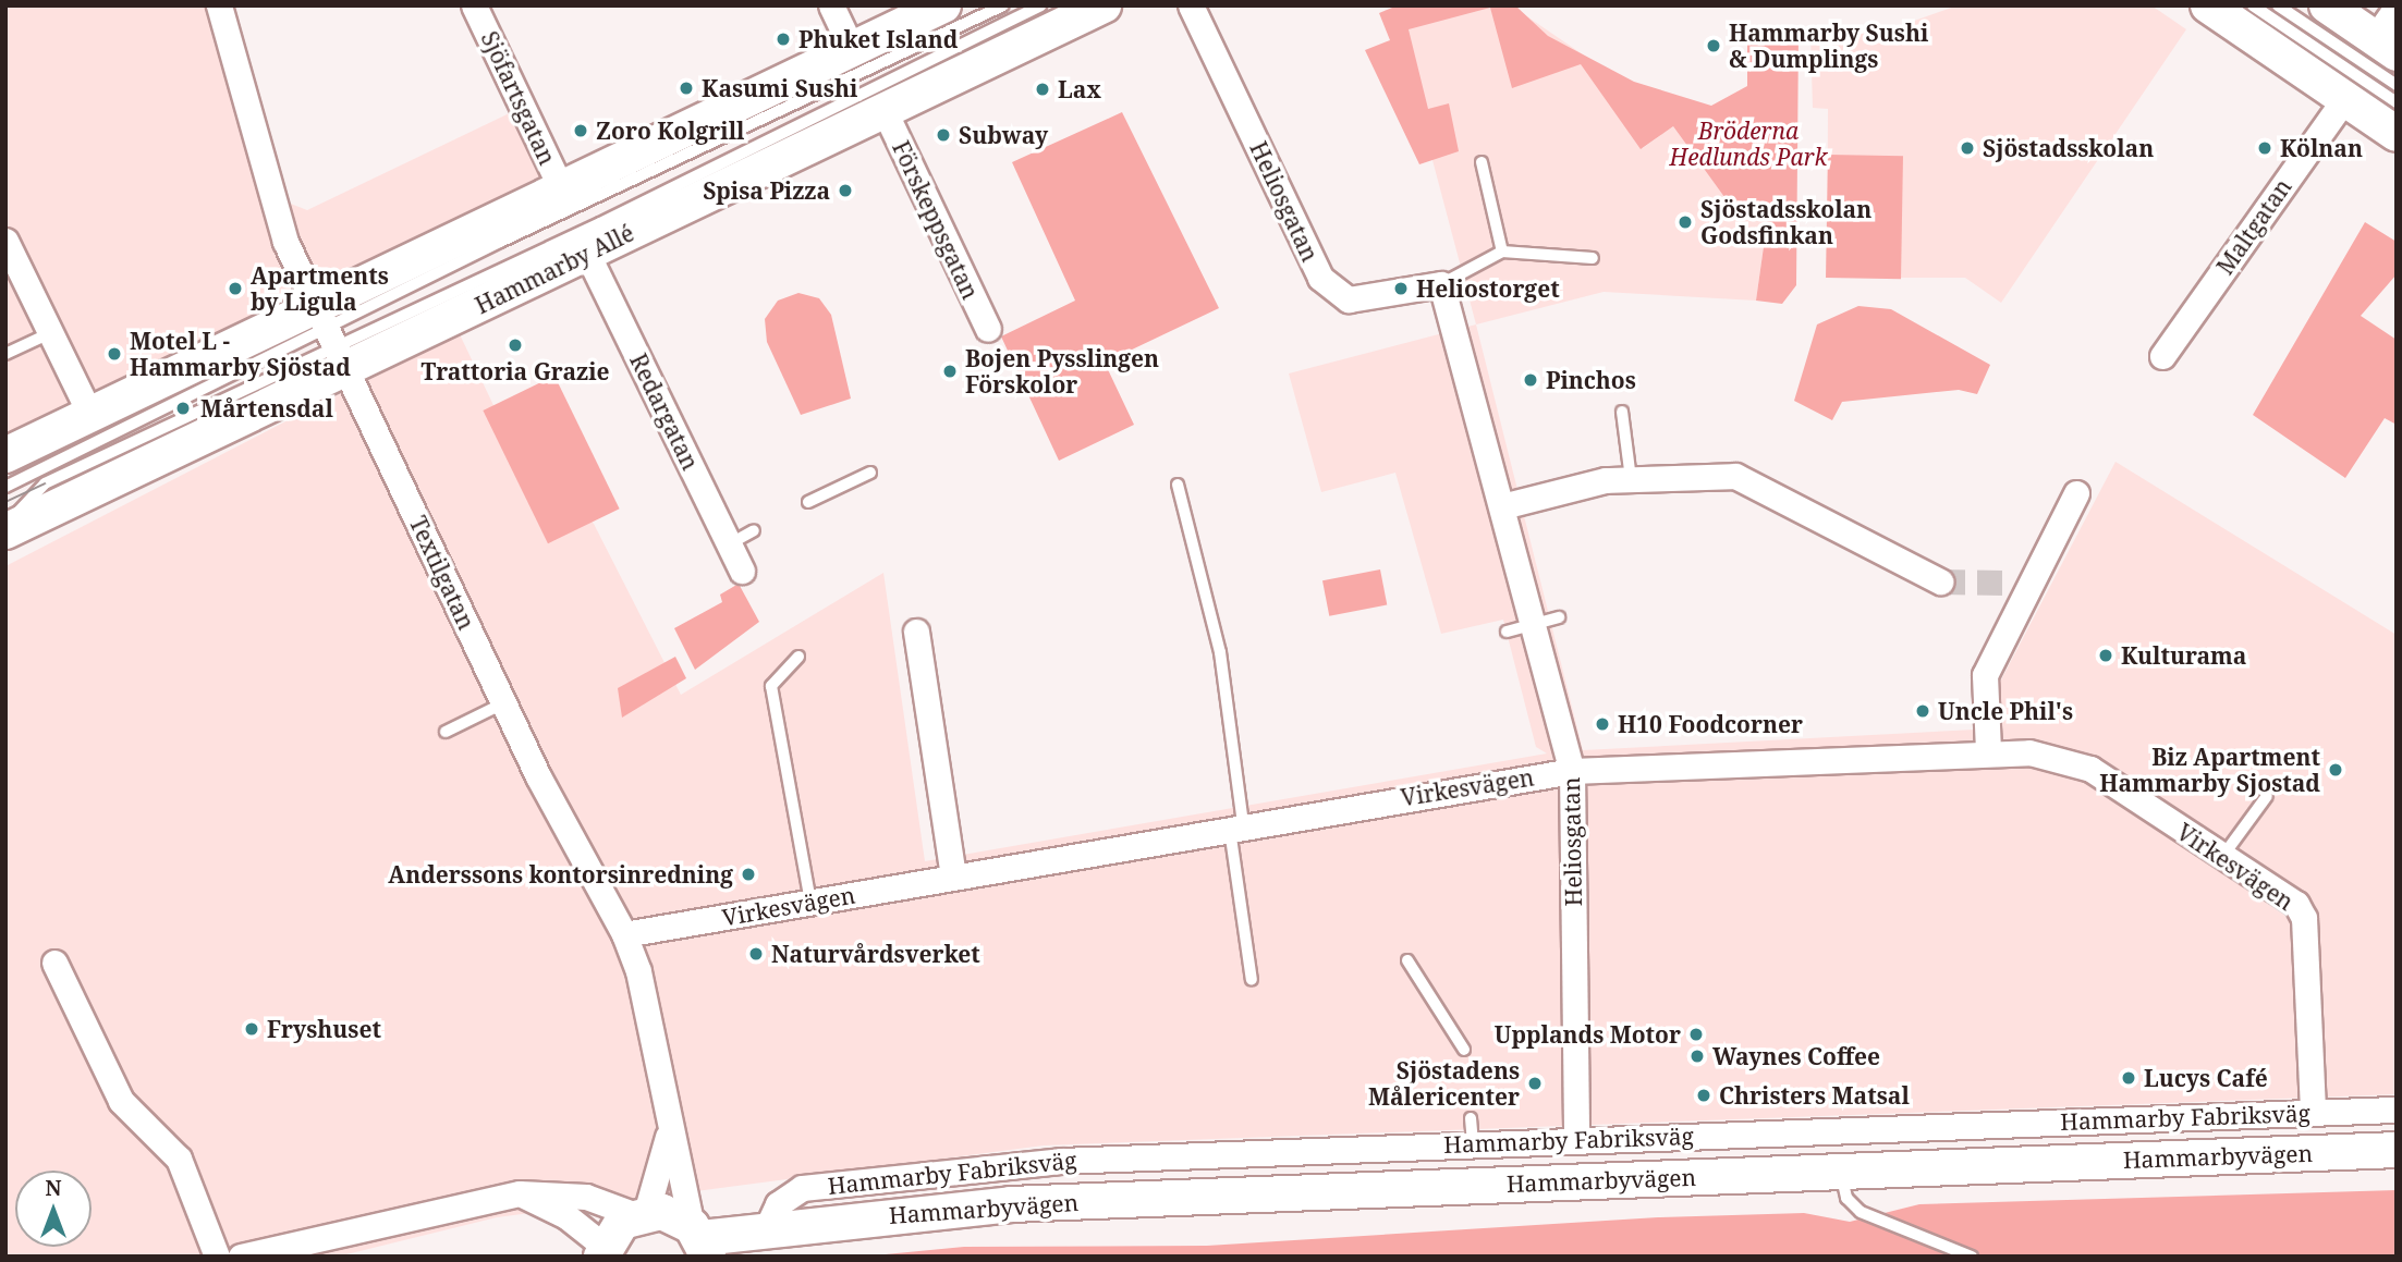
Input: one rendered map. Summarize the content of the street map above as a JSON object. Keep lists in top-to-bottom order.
{
  "streets": {
    "street": [
      "Sjöfartsgatan",
      "Heliosgatan",
      "Förskeppsgatan",
      "Maltgatan",
      "Hammarby Allé",
      "Redargatan",
      "Textilgatan",
      "Virkesvägen",
      "Hammarby Fabriksväg",
      "Hammarbyvägen"
    ]
  },
  "crossings": [
    ["Sjöfartsgatan", "Hammarby Allé"],
    ["Heliosgatan", "Virkesvägen"],
    ["Heliosgatan", "Hammarby Fabriksväg"],
    ["Förskeppsgatan", "Hammarby Allé"],
    ["Hammarby Allé", "Redargatan"],
    ["Hammarby Allé", "Textilgatan"],
    ["Textilgatan", "Virkesvägen"],
    ["Textilgatan", "Hammarbyvägen"],
    ["Virkesvägen", "Hammarby Fabriksväg"],
    ["Hammarby Fabriksväg", "Hammarbyvägen"]
  ],
  "parks": ["Bröderna Hedlunds Park"],
  "places": [
    "Phuket Island",
    "Hammarby Sushi & Dumplings",
    "Kasumi Sushi",
    "Lax",
    "Zoro Kolgrill",
    "Subway",
    "Sjöstadsskolan",
    "Kölnan",
    "Spisa Pizza",
    "Sjöstadsskolan Godsfinkan",
    "Apartments by Ligula",
    "Heliostorget",
    "Trattoria Grazie",
    "Motel L - Hammarby Sjöstad",
    "Bojen Pysslingen Förskolor",
    "Pinchos",
    "Mårtensdal",
    "Kulturama",
    "Uncle Phil's",
    "H10 Foodcorner",
    "Biz Apartment Hammarby Sjostad",
    "Anderssons kontorsinredning",
    "Naturvårdsverket",
    "Fryshuset",
    "Upplands Motor",
    "Waynes Coffee",
    "Lucys Café",
    "Sjöstadens Målericenter",
    "Christers Matsal"
  ],
  "north": "top"
}
